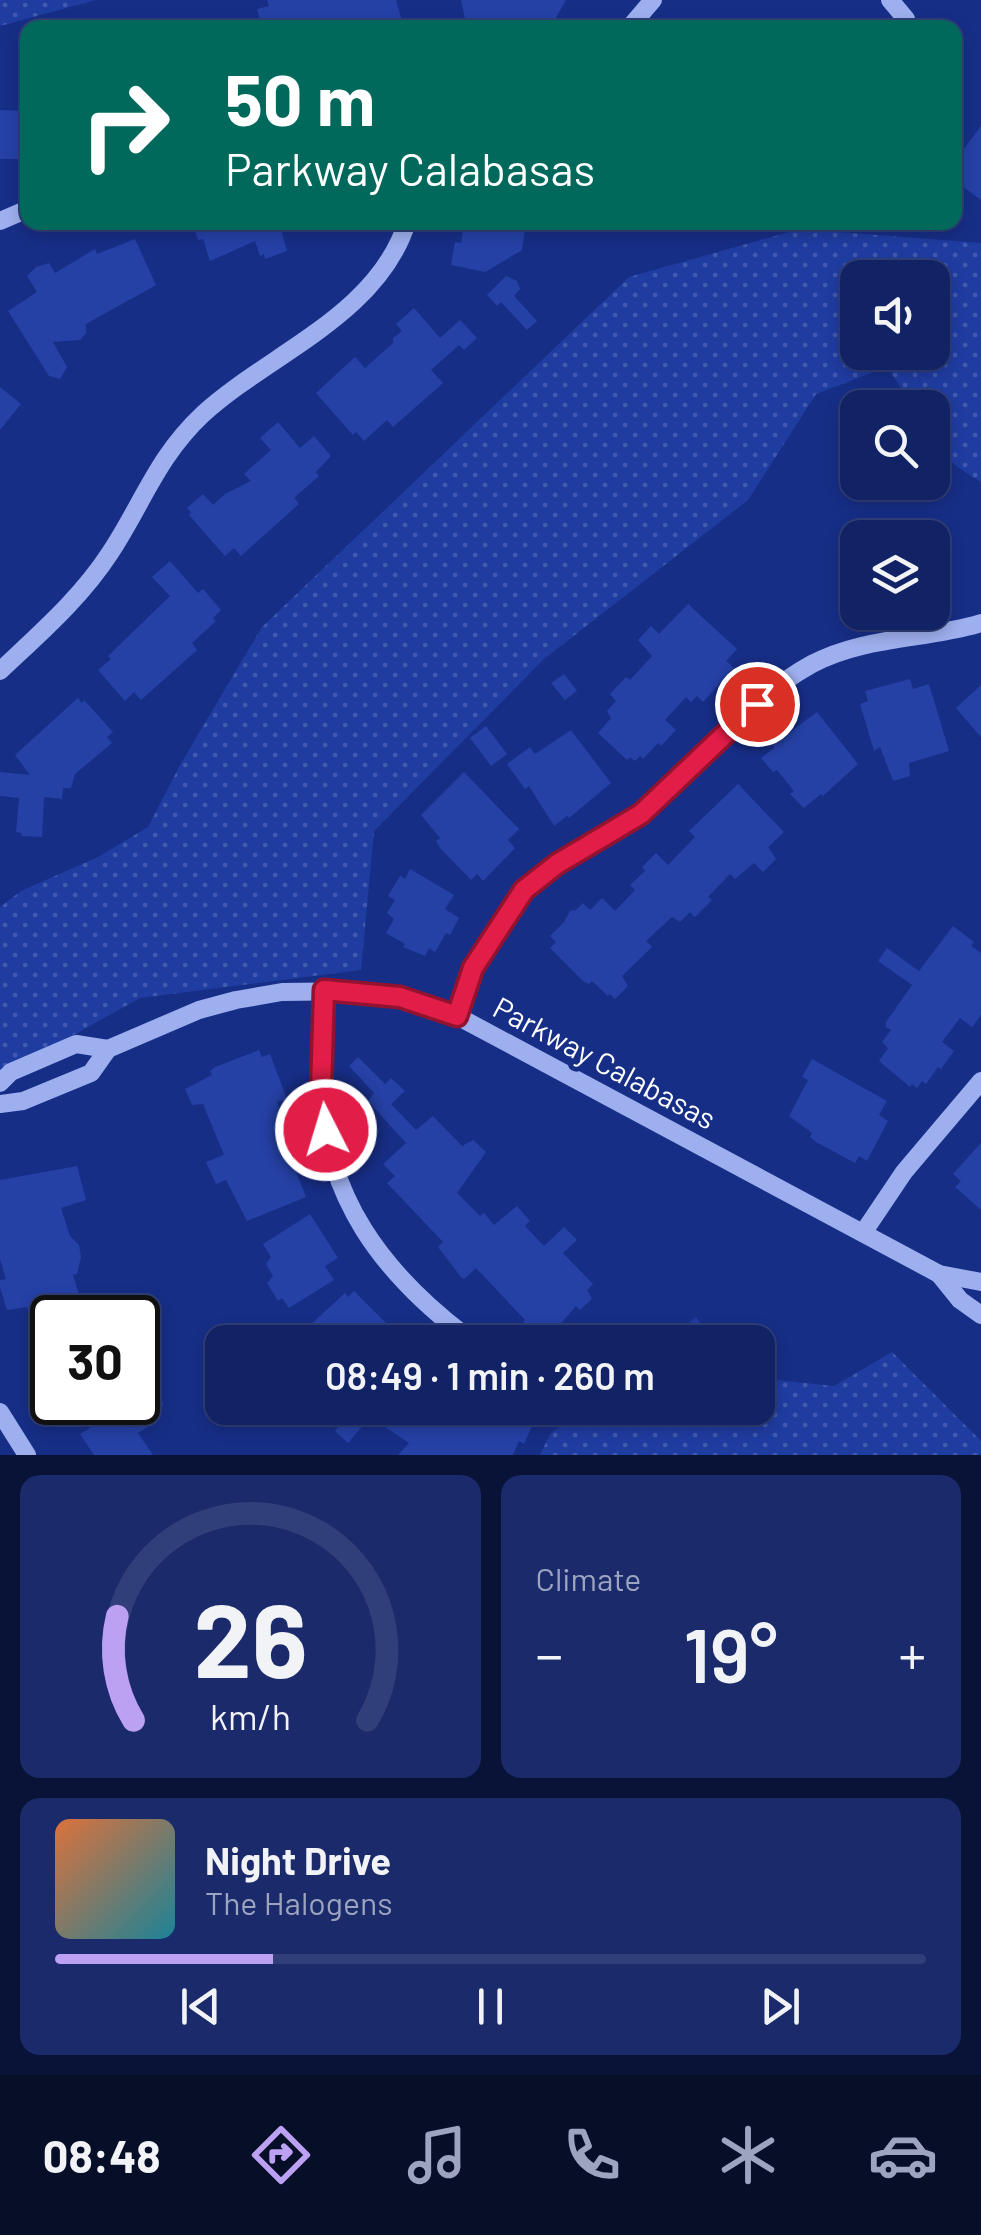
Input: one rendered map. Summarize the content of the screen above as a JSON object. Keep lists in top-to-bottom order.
{
  "streets": {
    "street": ["Parkway Calabasas"]
  },
  "page": {
    "turn": ["50 m", "Parkway Calabasas"],
    "limit": "30",
    "trip": "08:49 · 1 min · 260 m",
    "tile": "Climate",
    "heat": ["−", "19°", "+"],
    "song": ["Night Drive", "The Halogens"],
    "tabs": "08:48",
    "gauge": ["26", "km/h"]
  }
}
